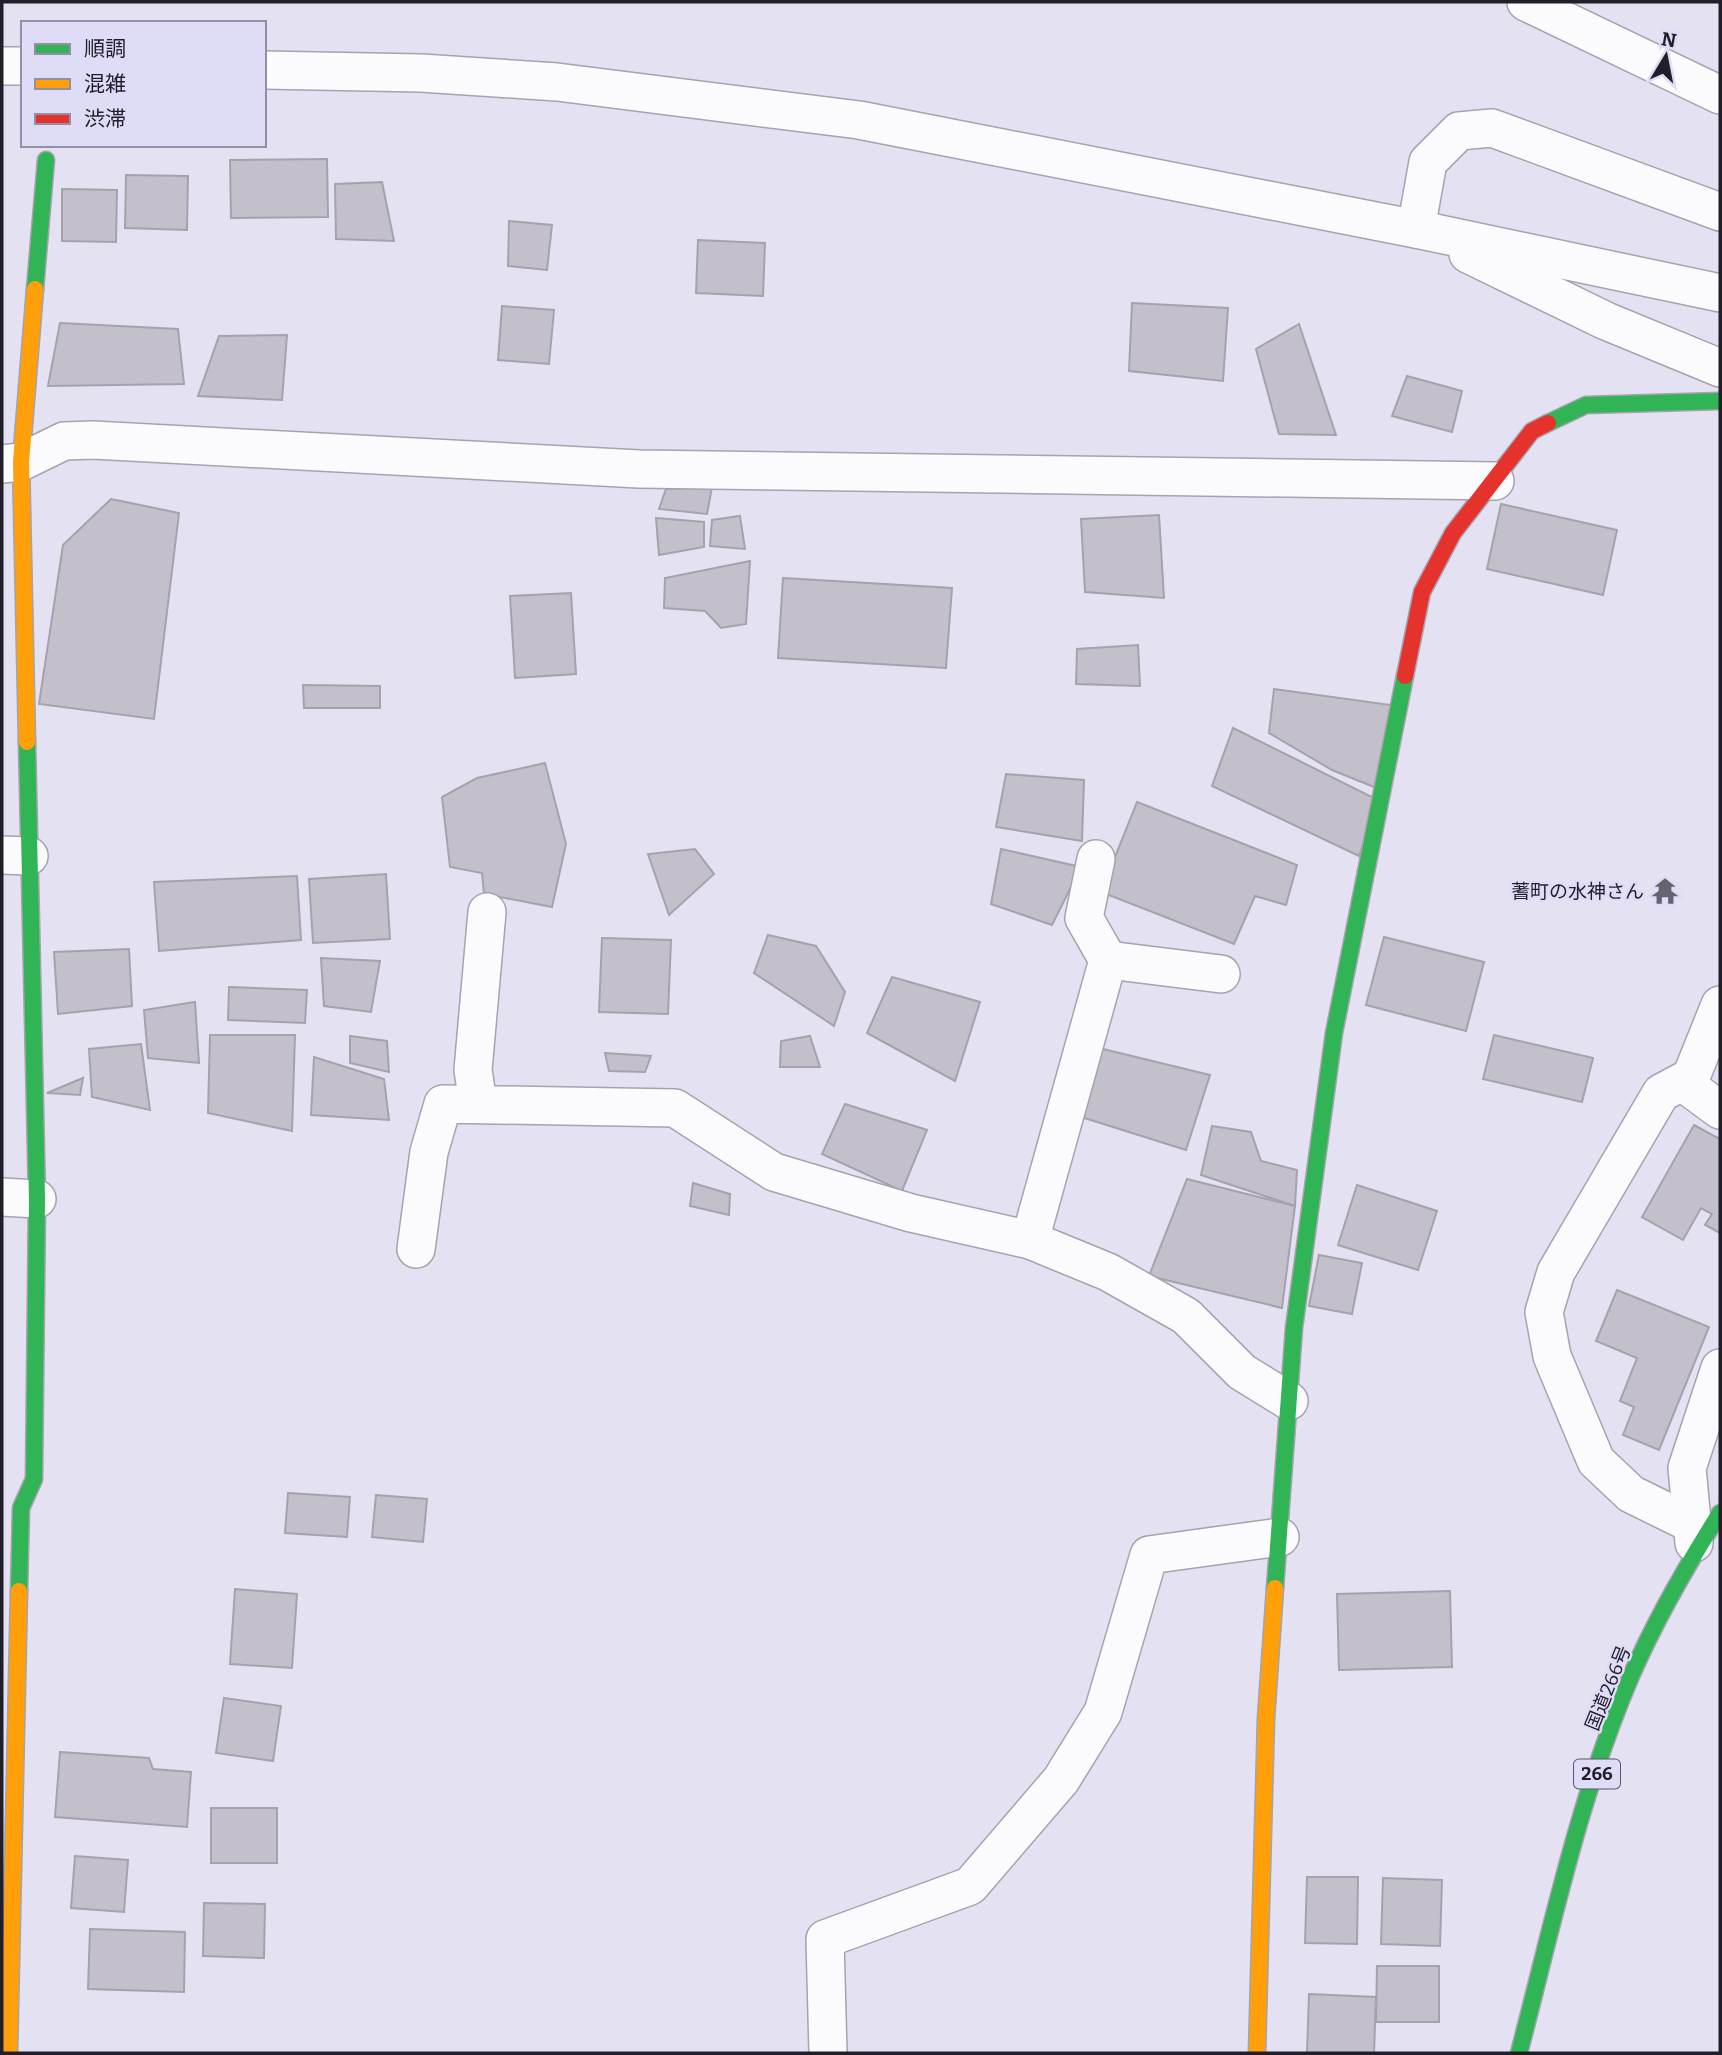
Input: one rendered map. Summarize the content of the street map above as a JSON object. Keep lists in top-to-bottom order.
{
  "streets": {
    "main road": ["国道266号", "266"]
  },
  "places": {
    "temple": ["蓍町の水神さん"]
  },
  "legend": ["順調", "混雑", "渋滞"],
  "north": "top"
}
